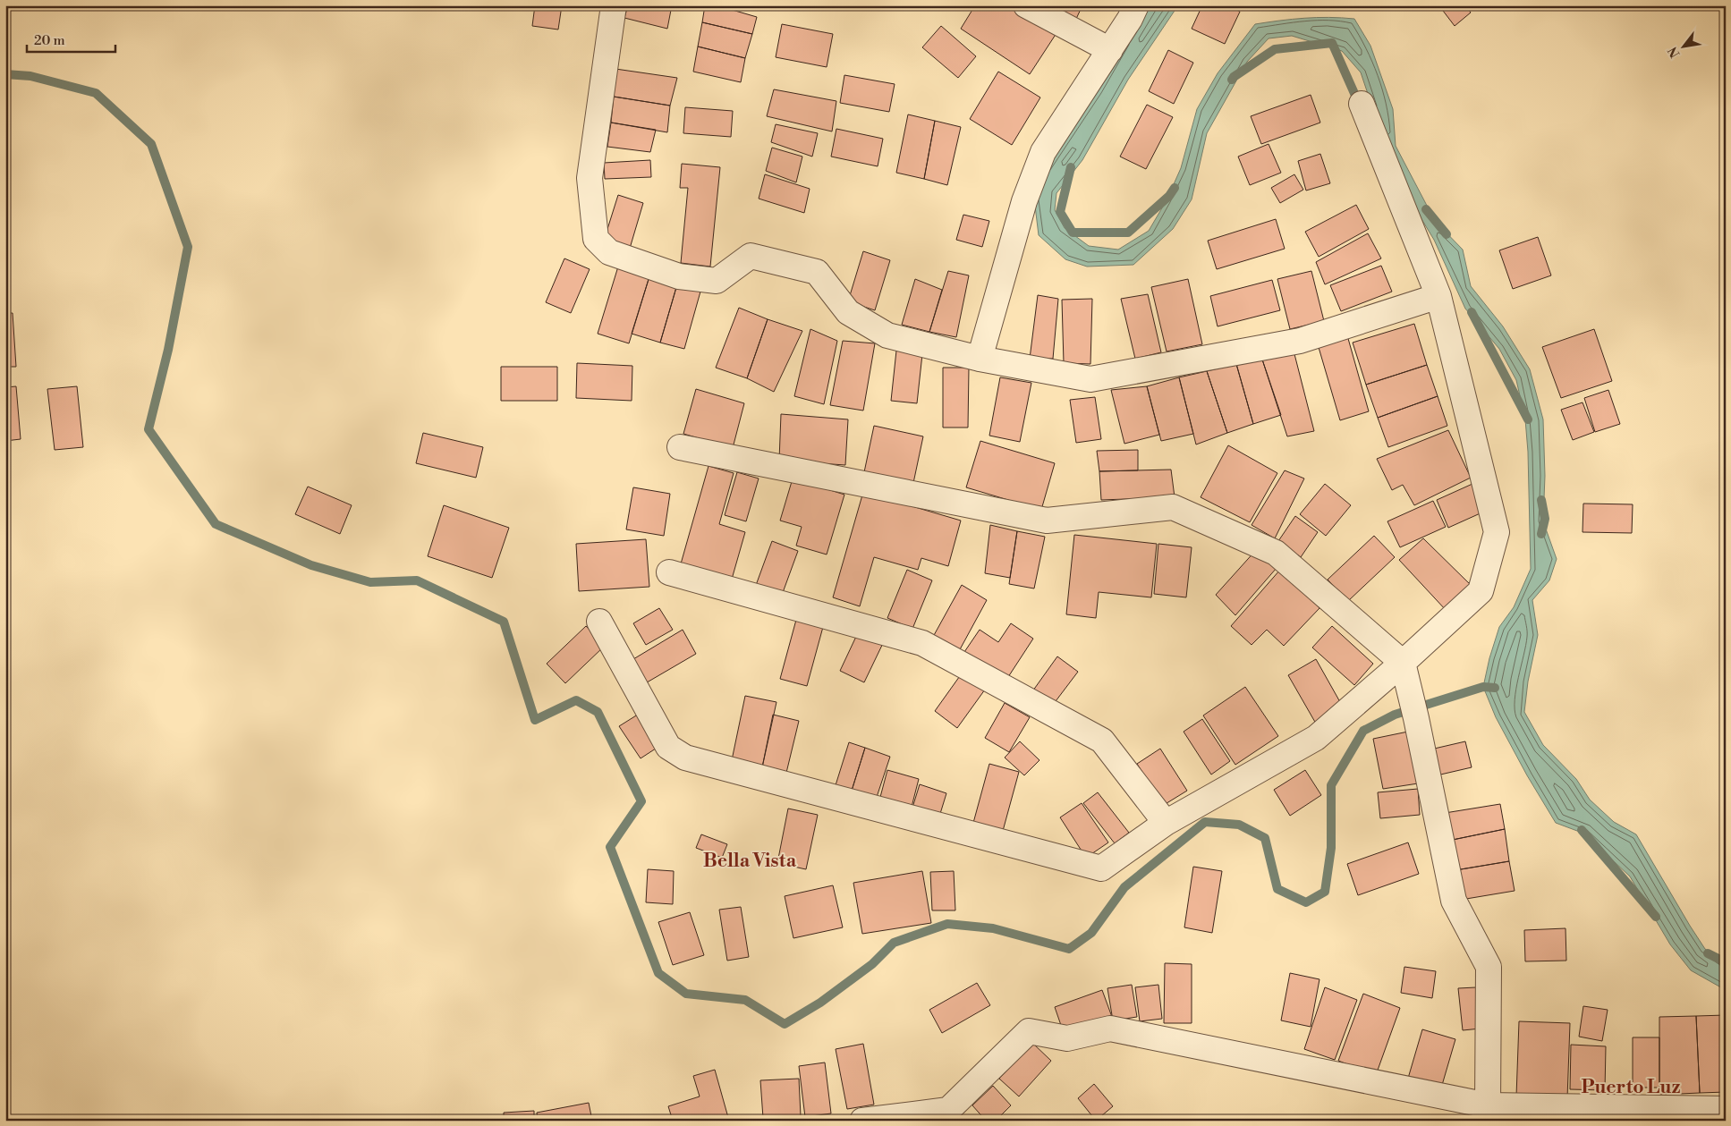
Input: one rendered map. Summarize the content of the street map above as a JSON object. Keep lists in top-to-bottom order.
{
  "districts": ["Bella Vista", "Puerto Luz"],
  "scale_bar": "20 m",
  "north": "bottom left"
}
